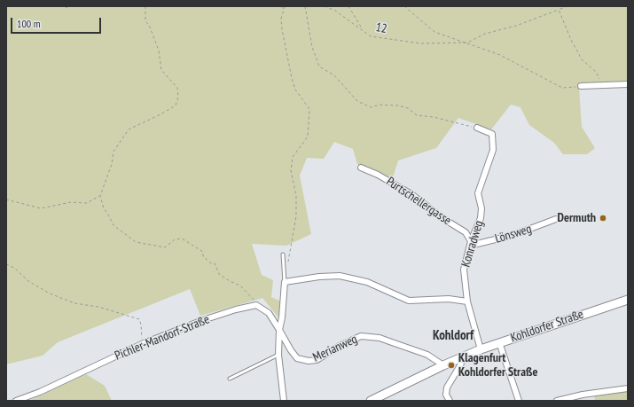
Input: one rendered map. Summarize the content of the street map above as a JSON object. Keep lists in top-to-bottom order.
{
  "streets": {
    "street": [
      "Purtschellergasse",
      "Lönsweg",
      "Konradweg",
      "Kohldorfer Straße",
      "Pichler-Mandorf-Straße",
      "Merianweg"
    ],
    "path": ["12"]
  },
  "crossings": [
    ["Purtschellergasse", "Lönsweg"],
    ["Purtschellergasse", "Konradweg"],
    ["Lönsweg", "Konradweg"],
    ["Konradweg", "Kohldorfer Straße"],
    ["Kohldorfer Straße", "Merianweg"]
  ],
  "districts": ["Kohldorf"],
  "places": ["Dermuth", "Klagenfurt Kohldorfer Straße"],
  "scale_bar": "100 m"
}
